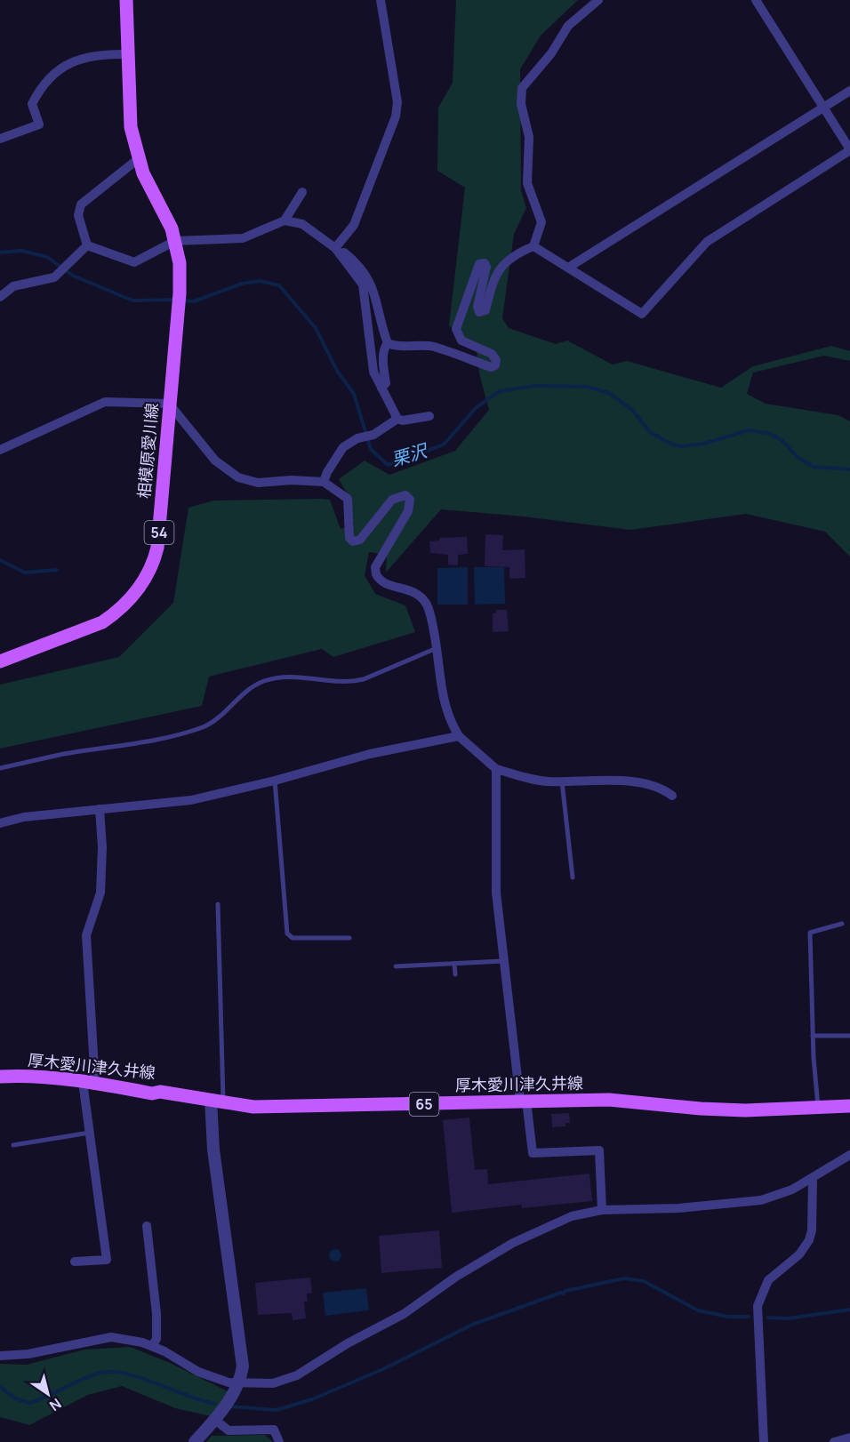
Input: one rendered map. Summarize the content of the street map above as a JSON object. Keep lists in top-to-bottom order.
{
  "streets": {
    "main road": [
      "相模原愛川線",
      "54",
      "厚木愛川津久井線",
      "65"
    ]
  },
  "crossings": [
    ["相模原愛川線", "54"]
  ],
  "water": ["栗沢"],
  "north": "bottom right"
}
